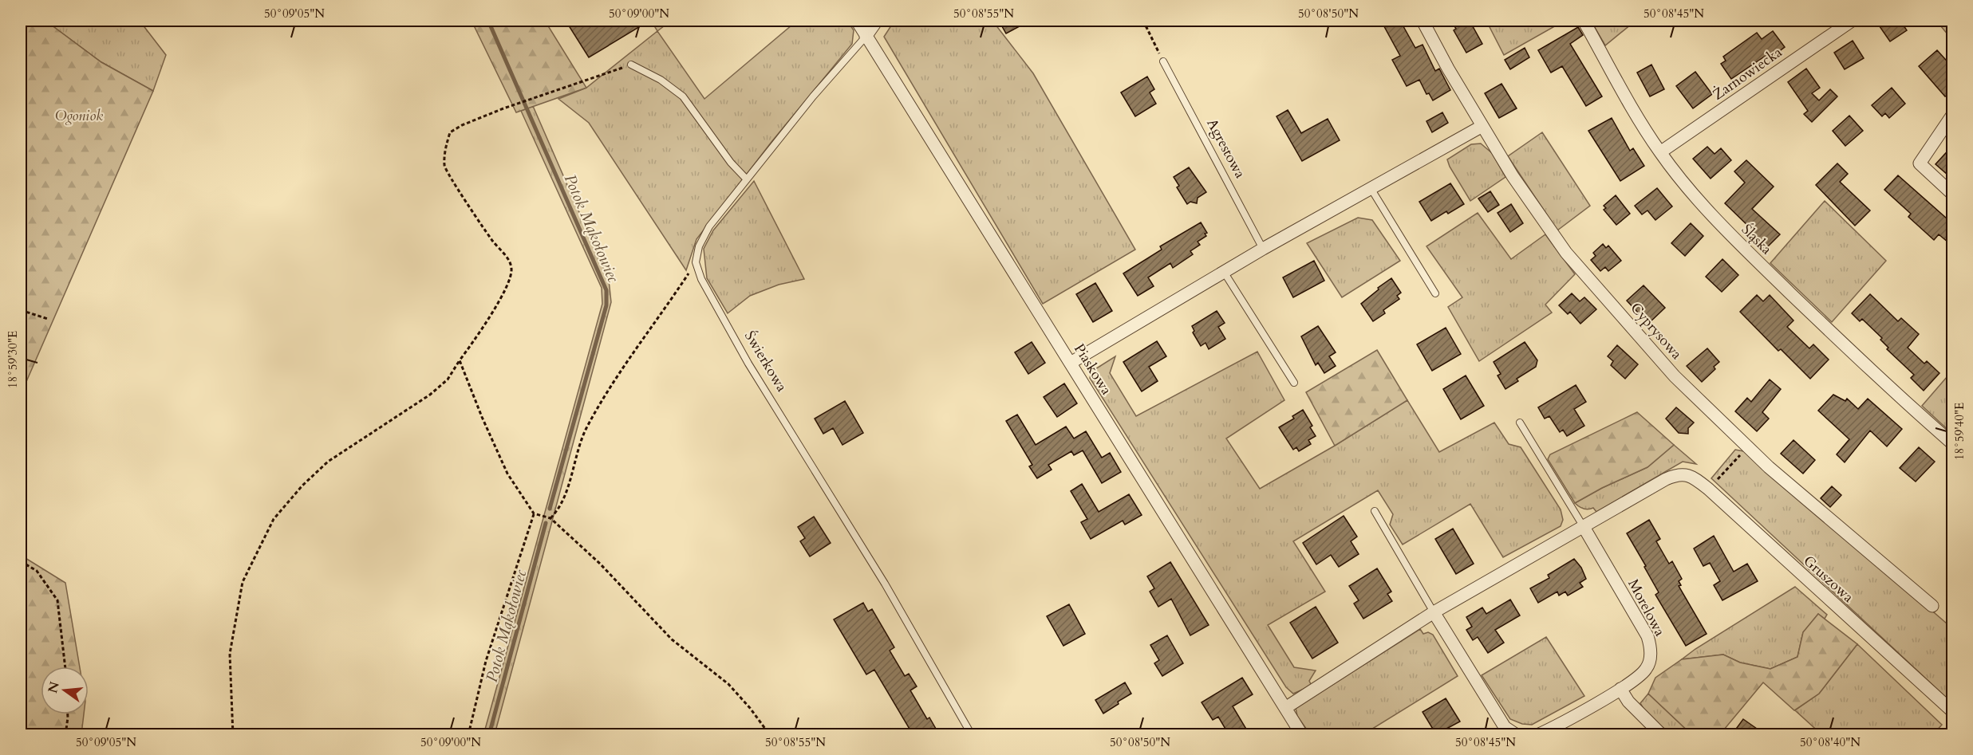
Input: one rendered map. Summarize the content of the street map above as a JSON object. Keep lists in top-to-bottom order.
{
  "streets": {
    "street": [
      "Żarnowiecka",
      "Śląska",
      "Cyprysowa",
      "Piaskowa",
      "Gruszowa",
      "Morelowa"
    ],
    "lane": ["Agrestowa", "Świerkowa"]
  },
  "crossings": [
    ["Żarnowiecka", "Śląska"],
    ["Gruszowa", "Morelowa"]
  ],
  "water": ["Potok Mąkołowiec"],
  "parks": ["Ogoniok"],
  "north": "left",
  "coordinates": [
    "50°09'05\"N",
    "50°09'00\"N",
    "50°08'55\"N",
    "50°08'50\"N",
    "50°08'45\"N",
    "18°59'30\"E",
    "18°59'40\"E",
    "50°08'40\"N"
  ]
}
